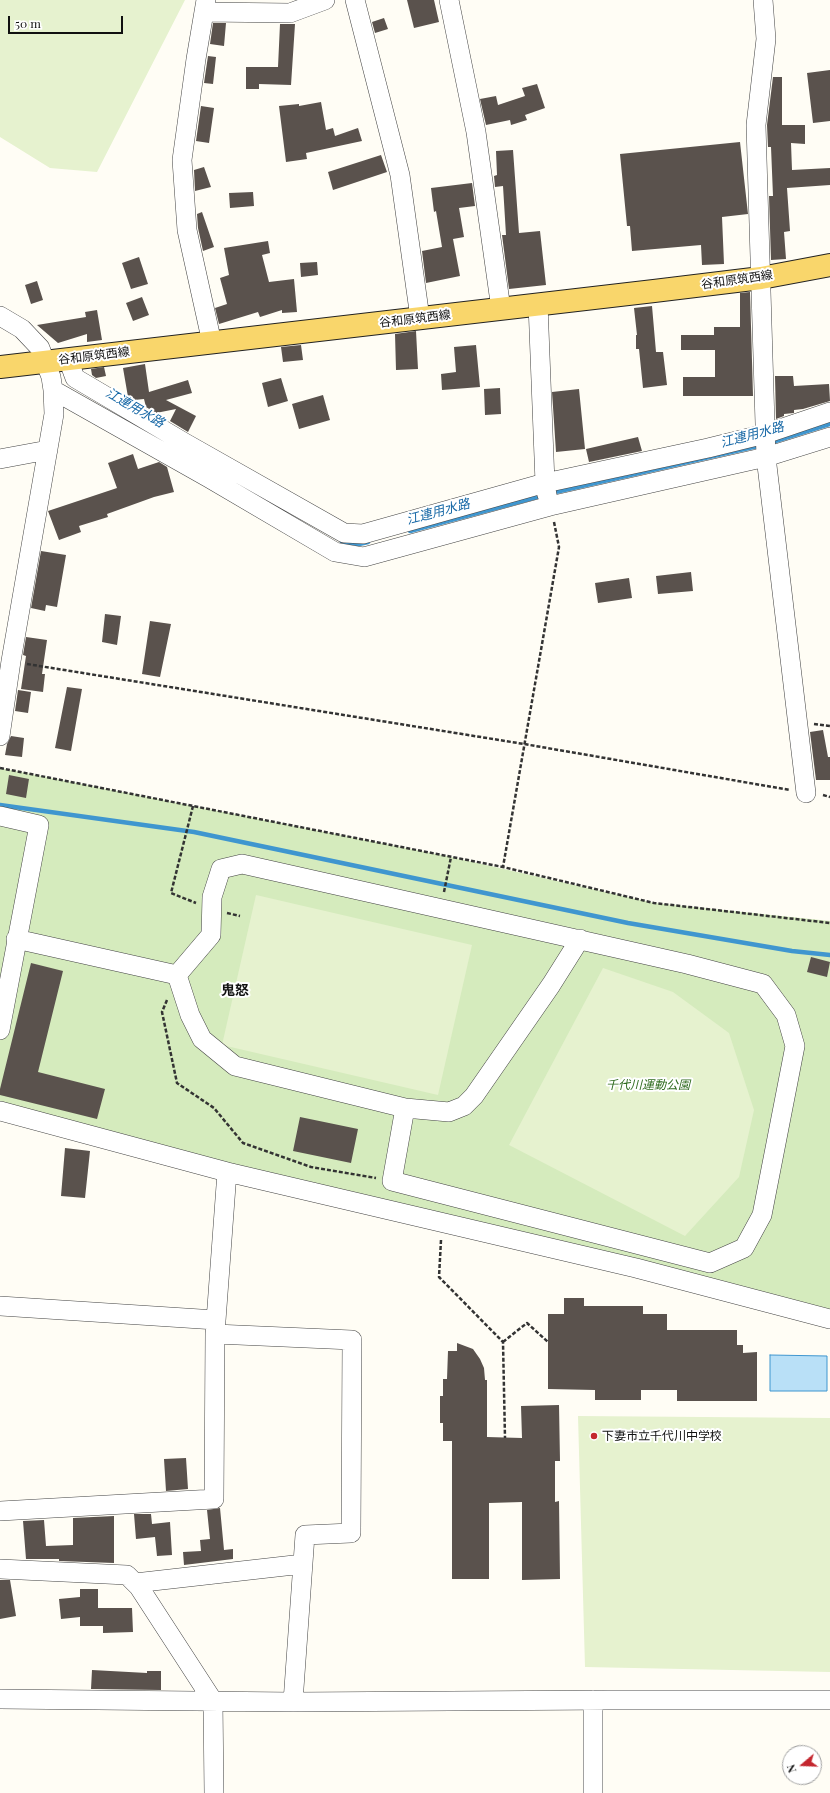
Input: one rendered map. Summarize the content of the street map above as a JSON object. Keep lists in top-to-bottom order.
{
  "streets": {
    "main road": ["谷和原筑西線"]
  },
  "districts": ["鬼怒"],
  "water": ["江連用水路"],
  "parks": ["千代川運動公園"],
  "places": ["下妻市立千代川中学校"],
  "scale_bar": "50 m",
  "north": "left"
}
